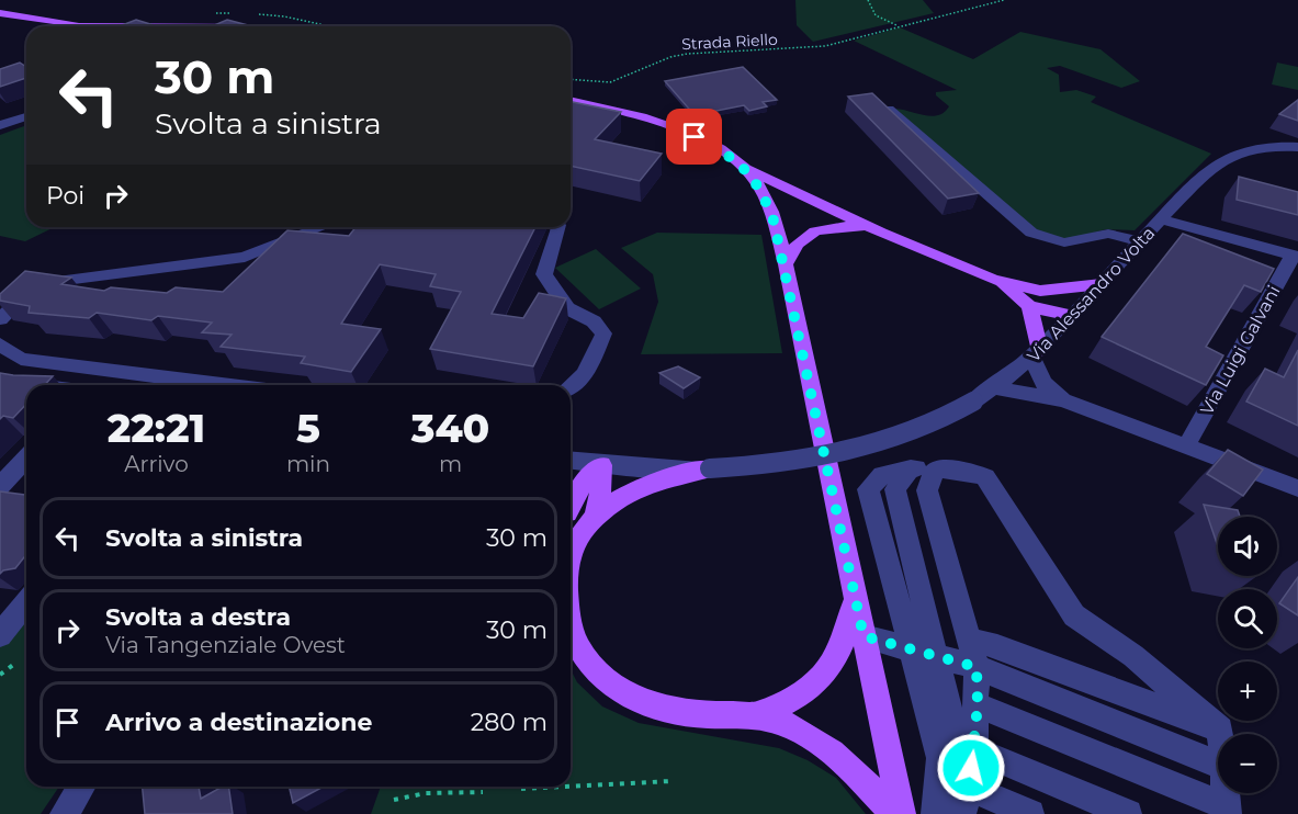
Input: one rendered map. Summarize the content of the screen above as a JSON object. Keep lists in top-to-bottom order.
{
  "streets": {
    "street": ["Via Alessandro Volta", "Via Luigi Galvani"],
    "path": ["Strada Riello"]
  },
  "page": {
    "turn": ["30 m", "Svolta a sinistra"],
    "then": "Poi",
    "eta": [
      "22:21",
      "Arrivo",
      "5",
      "min",
      "340",
      "m"
    ],
    "list": [
      {
        "name": "Svolta a sinistra",
        "value": "30 m"
      },
      {
        "name": "Svolta a destra",
        "note": "Via Tangenziale Ovest",
        "value": "30 m"
      },
      {
        "name": "Arrivo a destinazione",
        "value": "280 m"
      }
    ],
    "map_buttons": ["+", "−"]
  }
}
